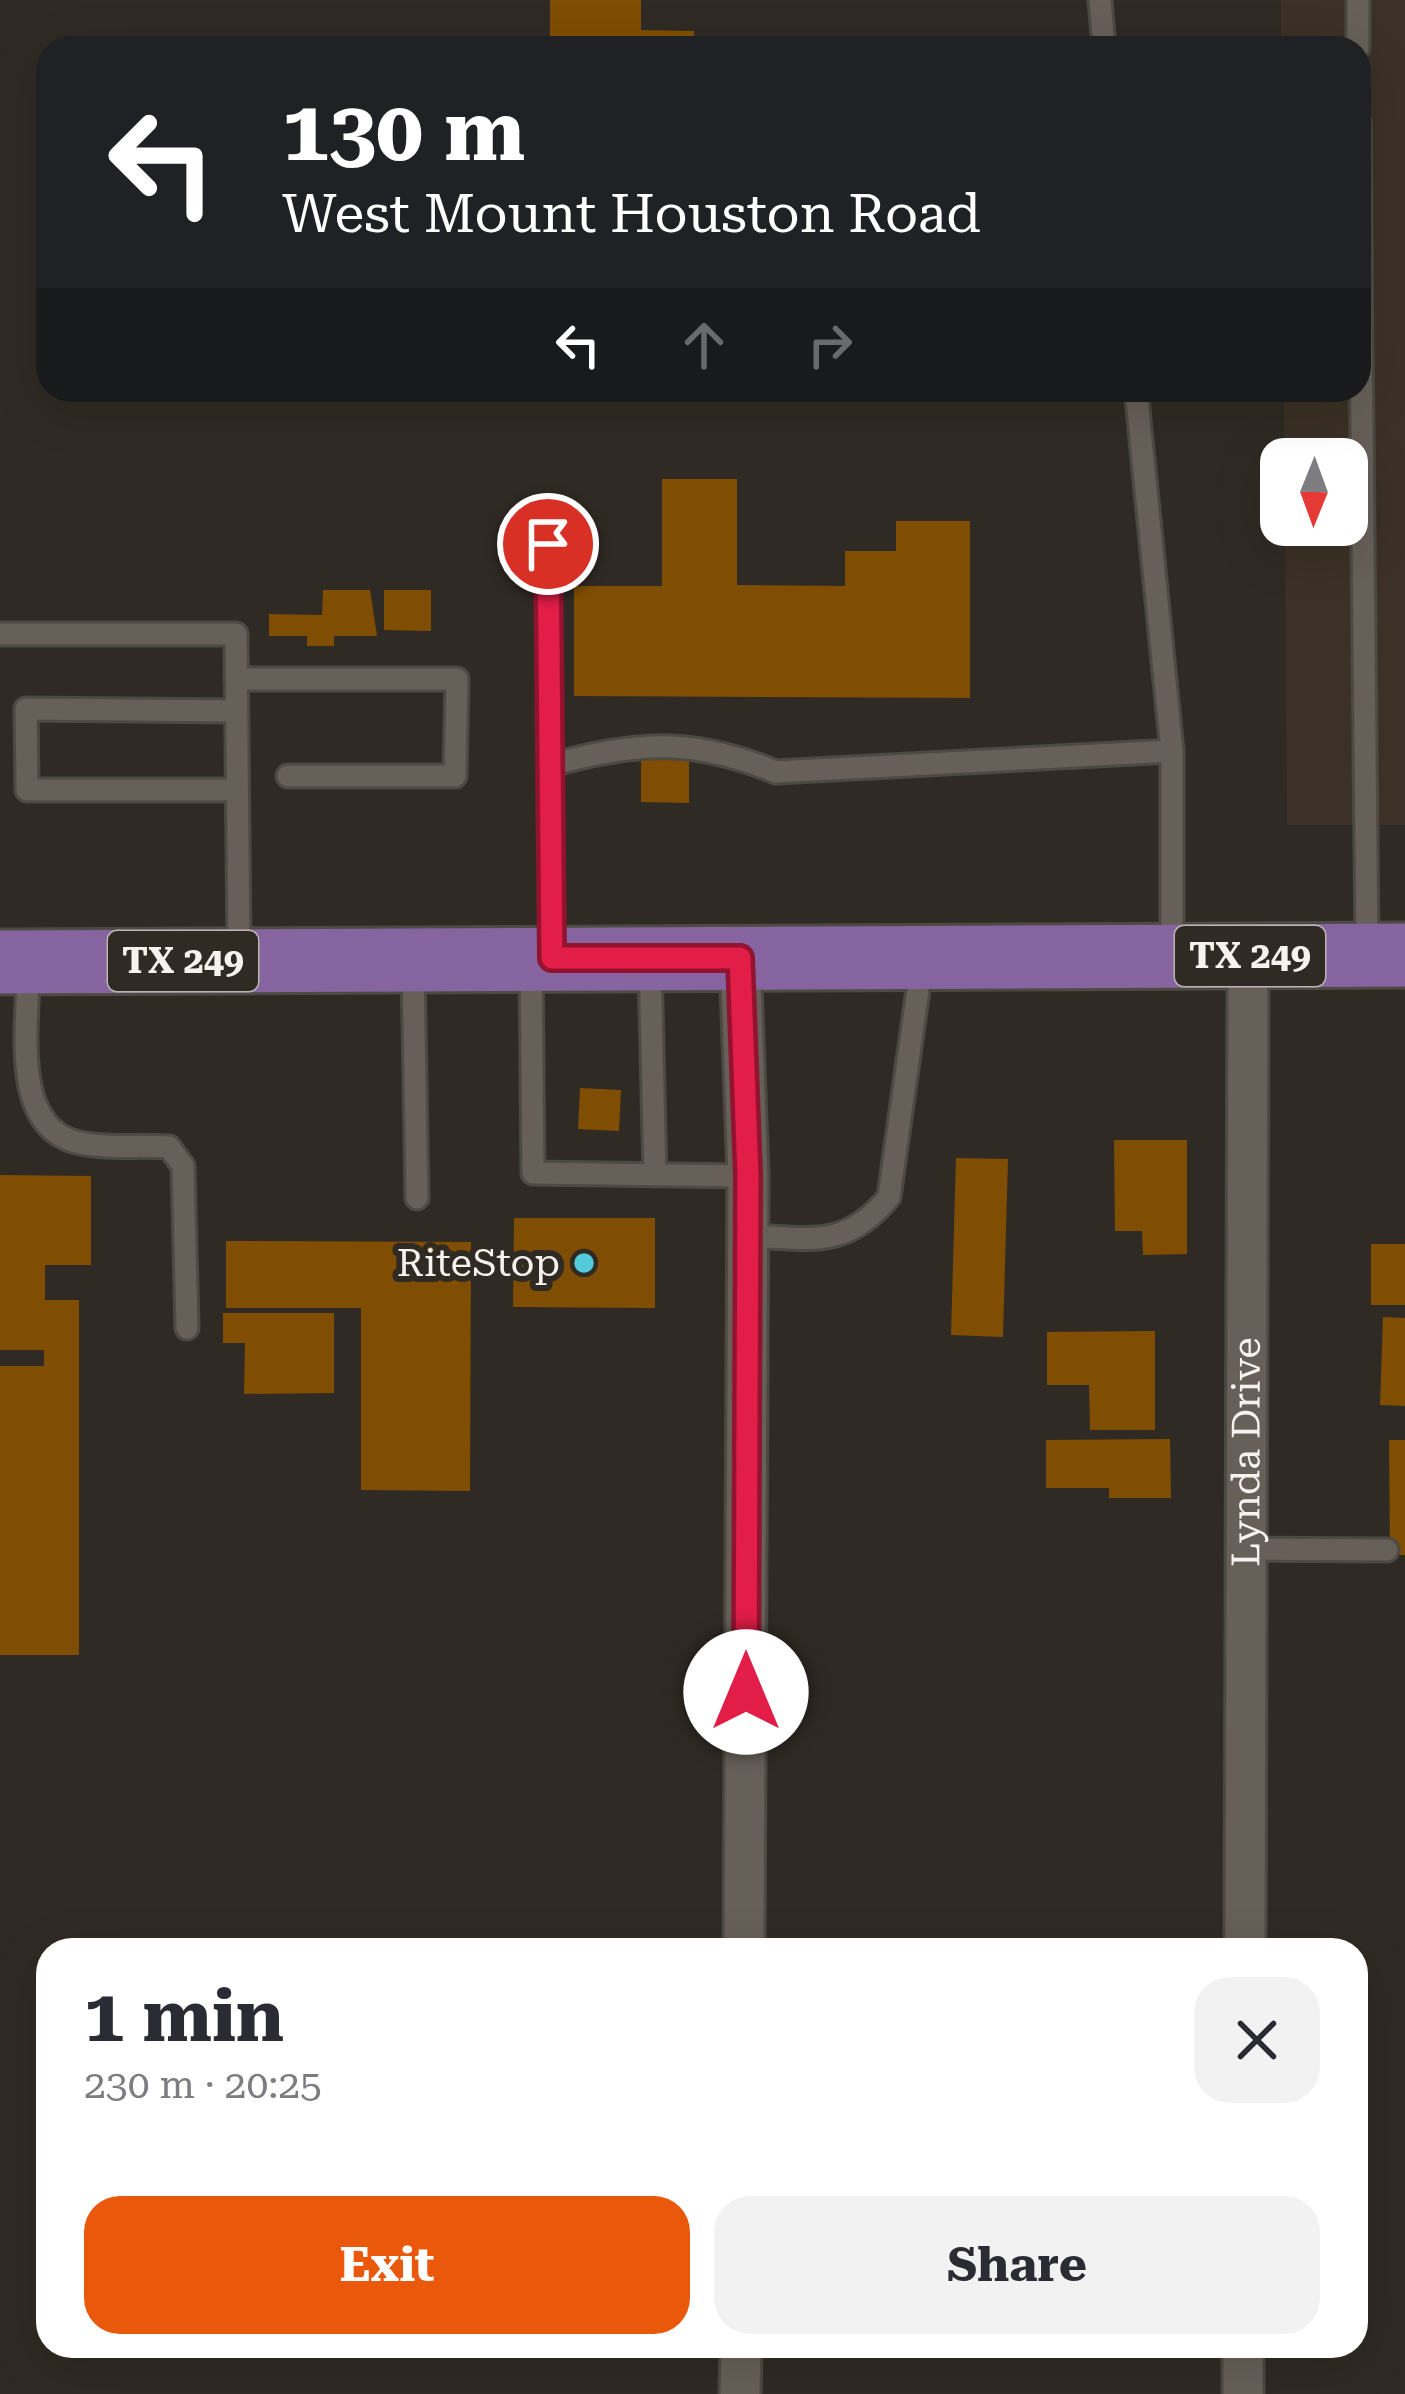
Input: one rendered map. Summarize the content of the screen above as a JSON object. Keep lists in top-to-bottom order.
{
  "streets": {
    "main road": ["TX 249"],
    "street": ["Lynda Drive"]
  },
  "crossings": [
    ["TX 249", "Lynda Drive"]
  ],
  "places": ["RiteStop"],
  "north": "bottom",
  "page": {
    "turn": ["130 m", "West Mount Houston Road"],
    "heading": ["1 min", "230 m · 20:25"],
    "buttons": ["Exit", "Share"]
  }
}
